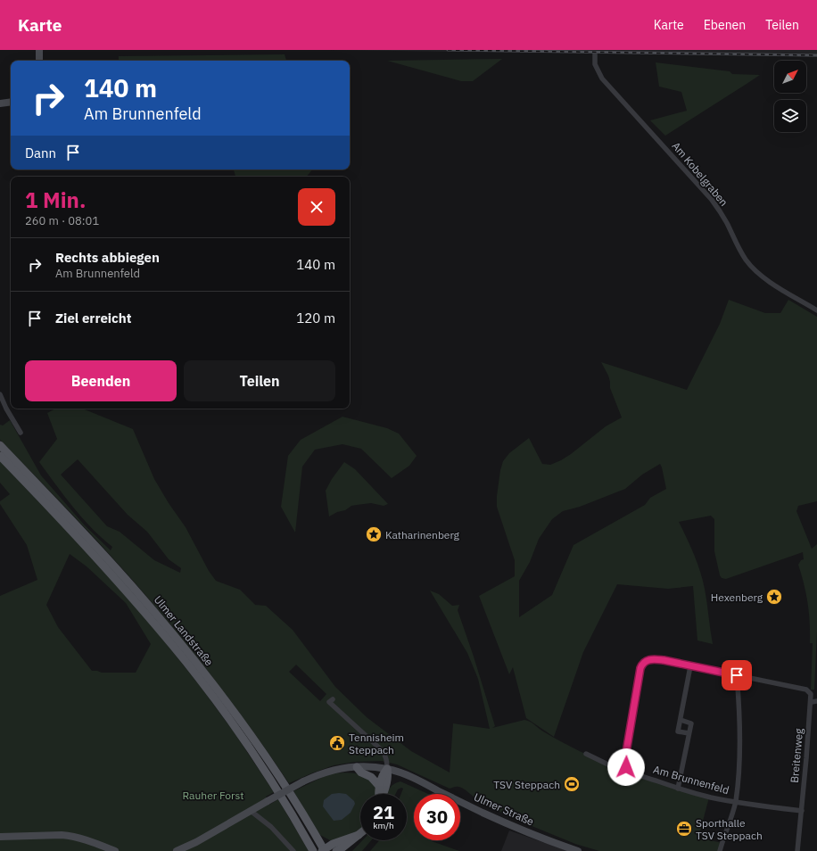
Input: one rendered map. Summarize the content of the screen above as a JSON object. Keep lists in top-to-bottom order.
{
  "streets": {
    "main road": ["Ulmer Landstraße"],
    "street": [
      "Am Kobelgraben",
      "Breitenweg",
      "Am Brunnenfeld",
      "Ulmer Straße"
    ]
  },
  "parks": ["Rauher Forst"],
  "places": {
    "place": ["Katharinenberg", "Hexenberg"],
    "public building": ["Tennisheim Steppach"],
    "sports": ["TSV Steppach"],
    "office": ["Sporthalle TSV Steppach"]
  },
  "north": "top right",
  "page": {
    "header": "Karte",
    "nav": ["Karte", "Ebenen", "Teilen"],
    "turn": ["140 m", "Am Brunnenfeld"],
    "then": "Dann",
    "heading": ["1 Min.", "260 m · 08:01"],
    "list": [
      {
        "name": "Rechts abbiegen",
        "note": "Am Brunnenfeld",
        "value": "140 m"
      },
      {
        "name": "Ziel erreicht",
        "value": "120 m"
      }
    ],
    "buttons": ["Beenden", "Teilen"],
    "speed": "21 km/h",
    "limit": "30"
  }
}
